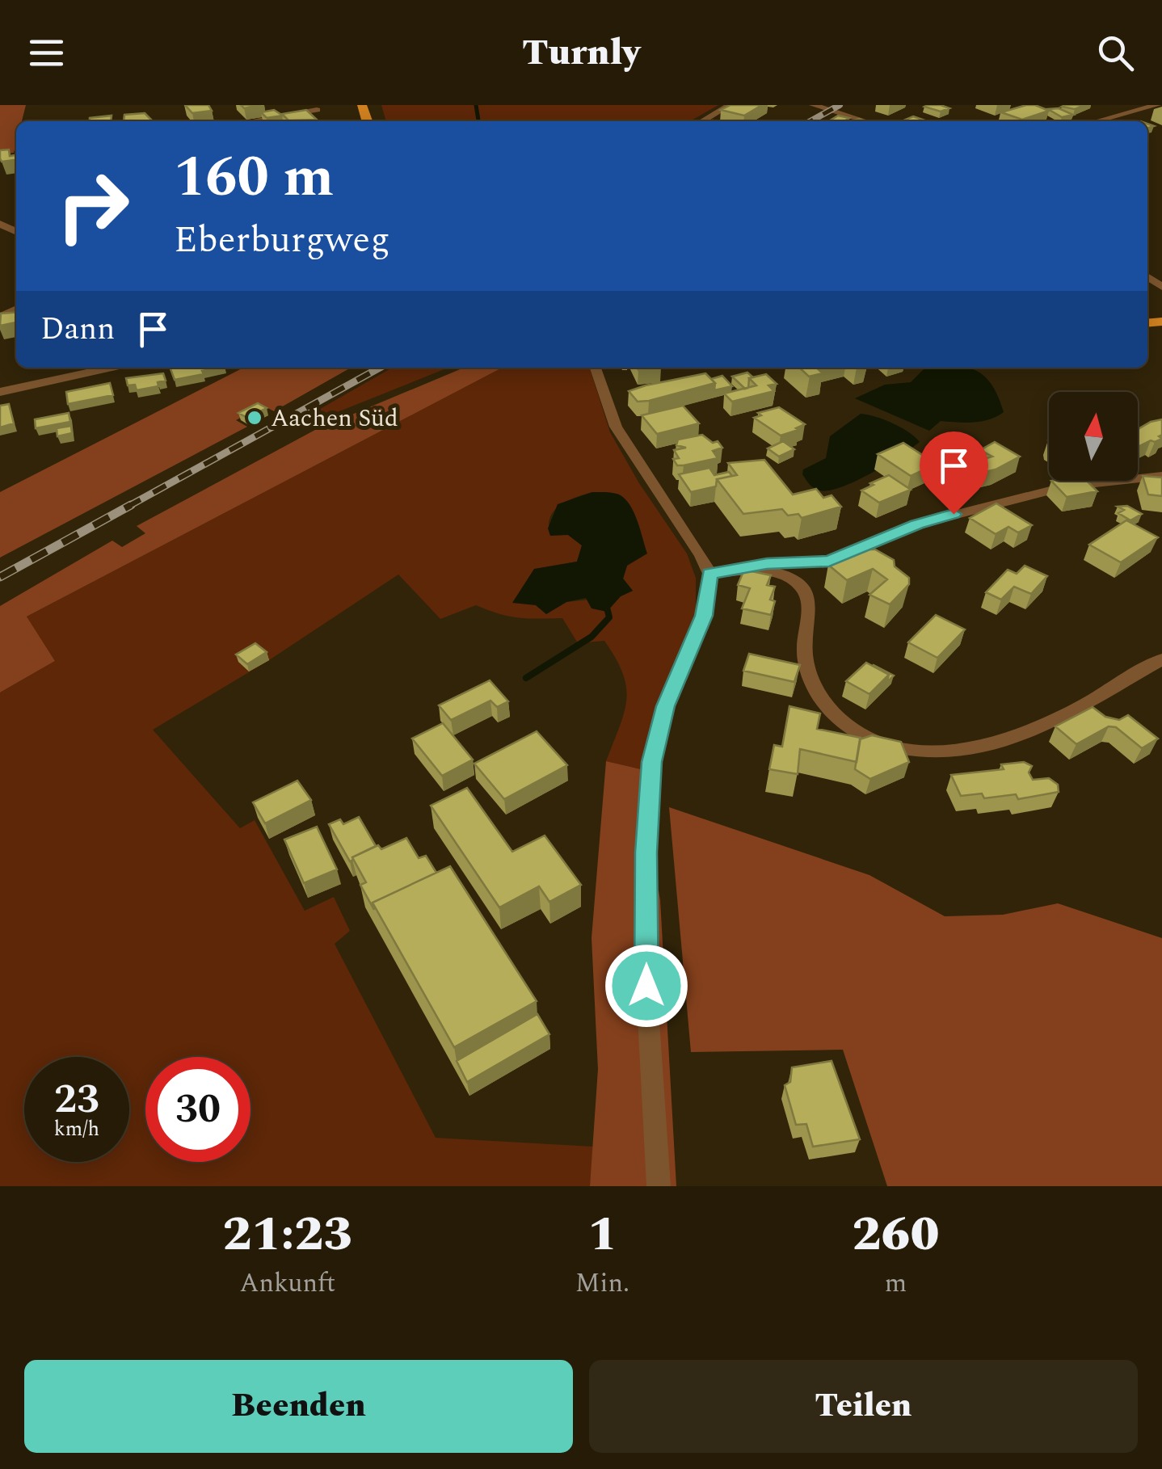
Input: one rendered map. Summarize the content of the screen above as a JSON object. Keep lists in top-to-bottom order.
{
  "places": ["Aachen Süd"],
  "north": "top",
  "page": {
    "header": "Turnly",
    "turn": ["160 m", "Eberburgweg"],
    "then": "Dann",
    "speed": "23 km/h",
    "limit": "30",
    "eta": [
      "21:23",
      "Ankunft",
      "1",
      "Min.",
      "260",
      "m"
    ],
    "buttons": ["Beenden", "Teilen"]
  }
}
